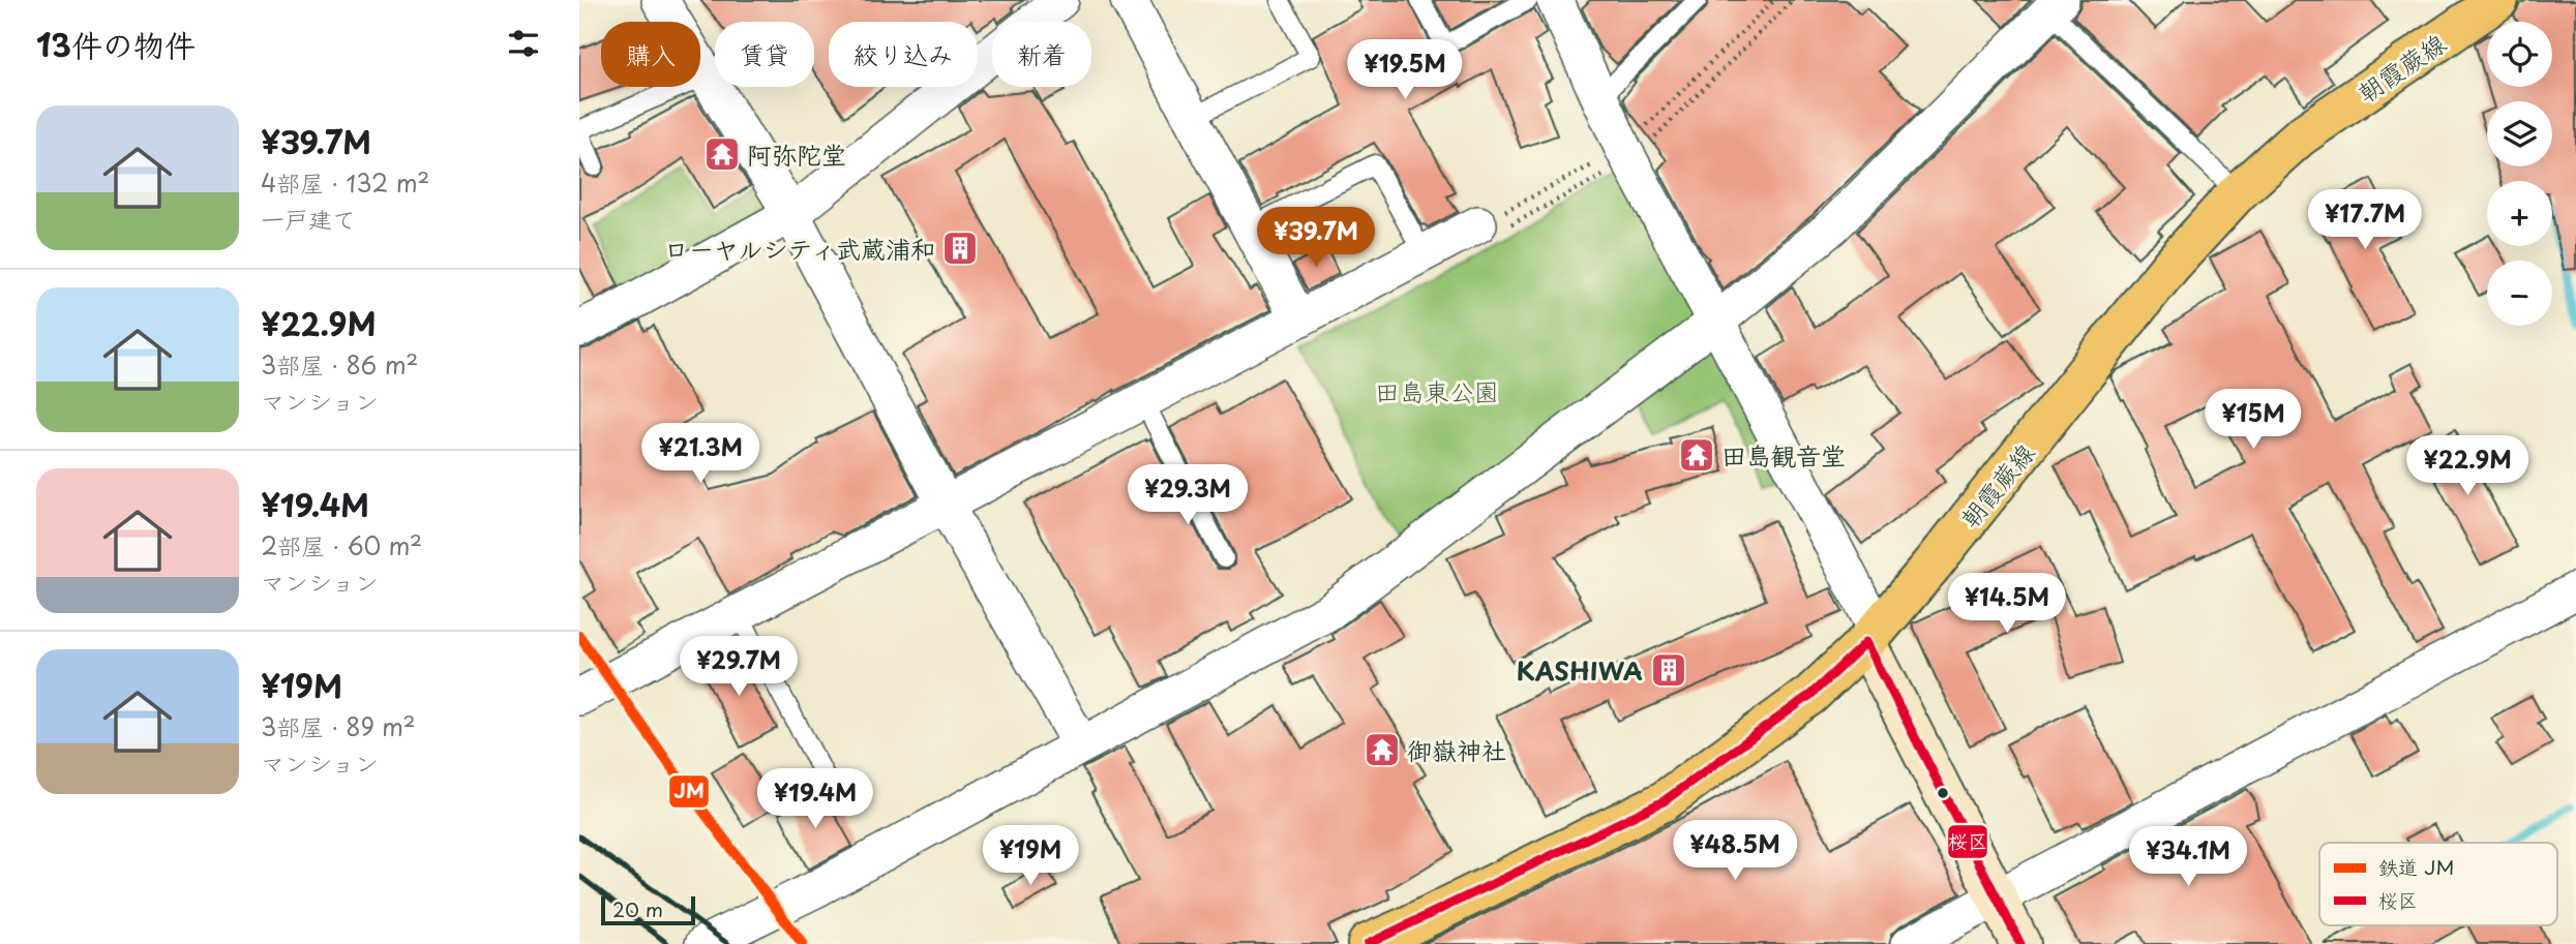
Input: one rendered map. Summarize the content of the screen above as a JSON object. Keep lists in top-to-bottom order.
{
  "streets": {
    "main road": ["朝霞蕨線"]
  },
  "parks": ["田島東公園"],
  "places": {
    "temple": ["阿弥陀堂", "田島観音堂", "御嶽神社"],
    "building": ["ローヤルシティ武蔵浦和", "KASHIWA"]
  },
  "lines": ["rail line JM", "transit line 桜区"],
  "legend": ["鉄道 JM", "桜区"],
  "scale_bar": "20 m",
  "page": {
    "heading": "13件の物件",
    "map_buttons": ["+", "−"],
    "chip": [
      "購入",
      "賃貸",
      "絞り込み",
      "新着"
    ],
    "price": [
      "¥19.5M",
      "¥17.7M",
      "¥39.7M",
      "¥15M",
      "¥21.3M",
      "¥22.9M",
      "¥29.3M",
      "¥14.5M",
      "¥29.7M",
      "¥19.4M",
      "¥48.5M",
      "¥19M",
      "¥34.1M"
    ],
    "list": [
      {
        "name": "¥39.7M",
        "note": "4部屋 · 132 m² · 一戸建て"
      },
      {
        "name": "¥22.9M",
        "note": "3部屋 · 86 m² · マンション"
      },
      {
        "name": "¥19.4M",
        "note": "2部屋 · 60 m² · マンション"
      },
      {
        "name": "¥19M",
        "note": "3部屋 · 89 m² · マンション"
      }
    ],
    "scale": "20 m"
  }
}
